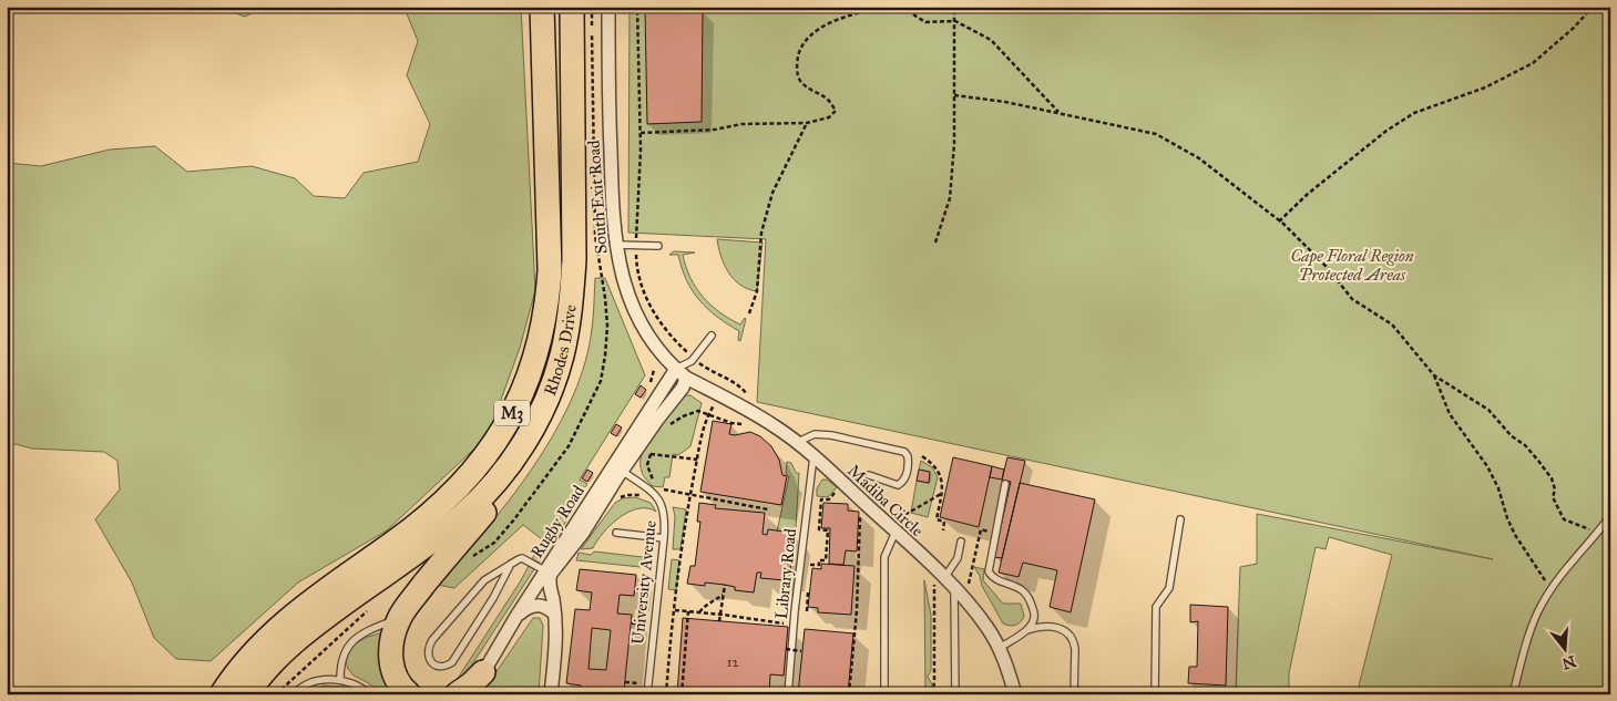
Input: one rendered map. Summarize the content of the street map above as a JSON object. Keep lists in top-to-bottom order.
{
  "streets": {
    "highway": ["Rhodes Drive", "M3"],
    "street": ["South Exit Road", "Madiba Circle", "Rugby Road"],
    "lane": ["Library Road", "University Avenue"]
  },
  "crossings": [
    ["South Exit Road", "Madiba Circle"],
    ["South Exit Road", "Rugby Road"],
    ["Madiba Circle", "Rugby Road"],
    ["Madiba Circle", "Library Road"],
    ["Rugby Road", "University Avenue"]
  ],
  "parks": ["Cape Floral Region Protected Areas"],
  "house_numbers": ["12"],
  "north": "bottom"
}
